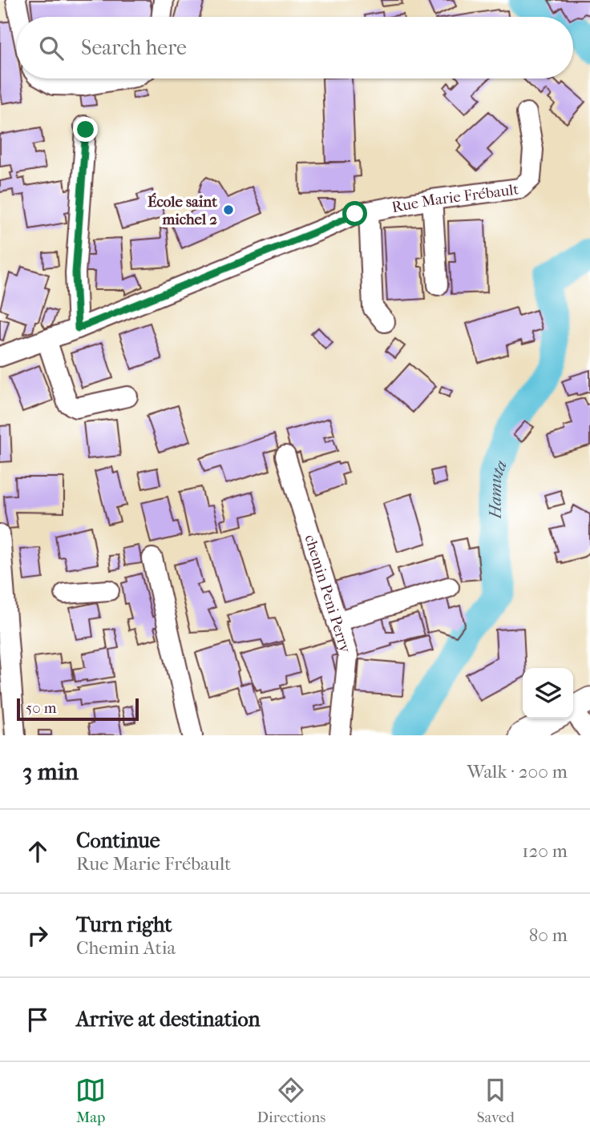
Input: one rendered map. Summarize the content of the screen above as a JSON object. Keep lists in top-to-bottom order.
{
  "streets": {
    "street": ["Rue Marie Frébault", "chemin Peni Perry"]
  },
  "water": ["Hamuta"],
  "places": ["École saint michel 2"],
  "scale_bar": "50 m",
  "page": {
    "search": "Search here",
    "scale": "50 m",
    "heading": ["3 min", "Walk · 200 m"],
    "list": [
      ["Continue", "Rue Marie Frébault", "120 m"],
      ["Turn right", "Chemin Atia", "80 m"],
      "Arrive at destination"
    ],
    "nav": ["Map", "Directions", "Saved"]
  }
}
